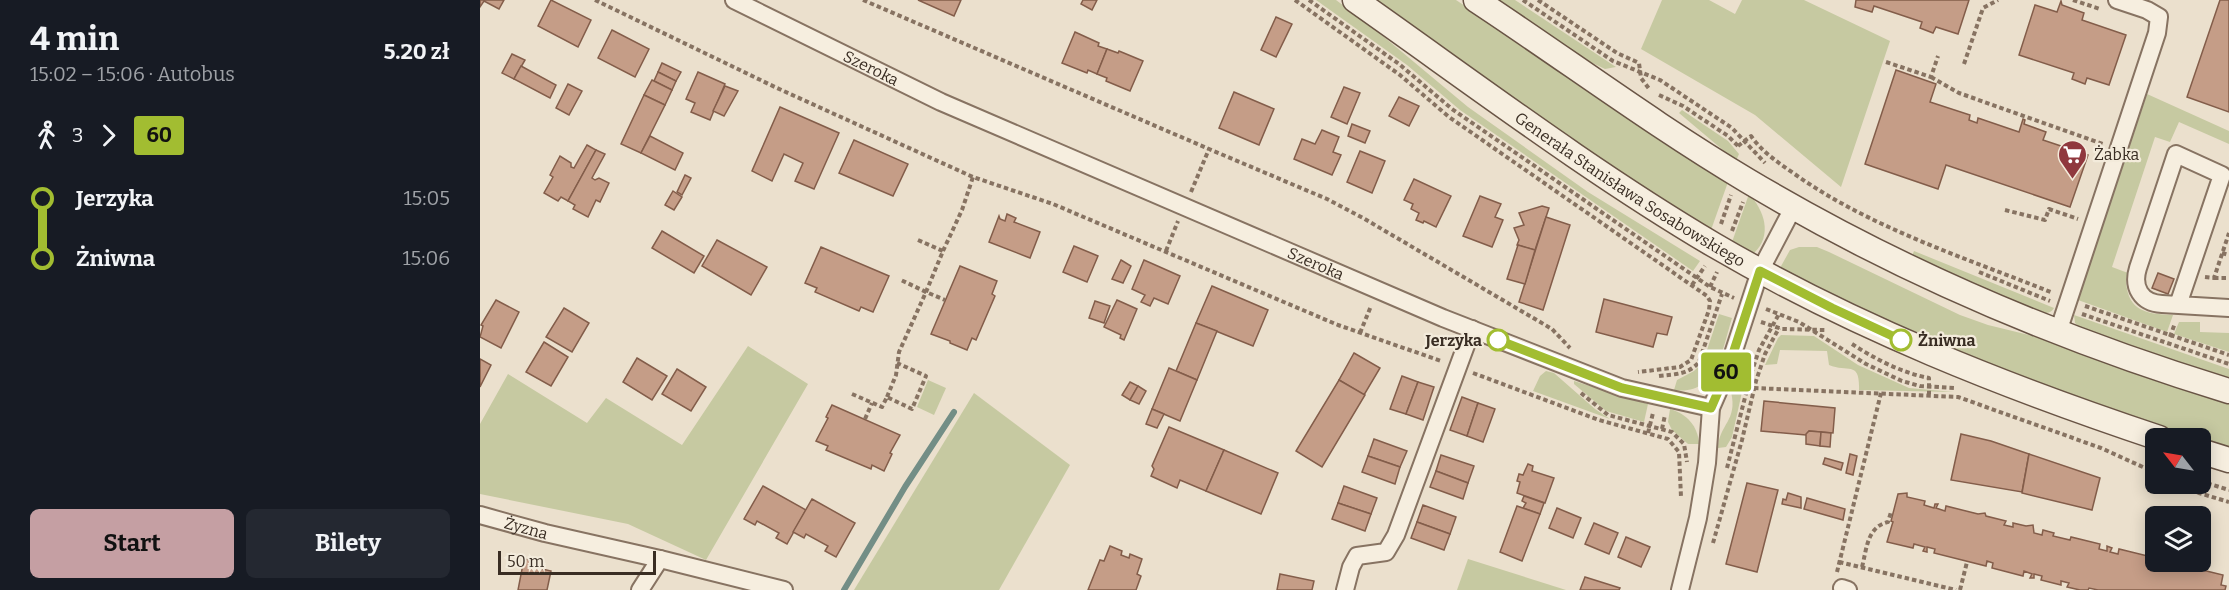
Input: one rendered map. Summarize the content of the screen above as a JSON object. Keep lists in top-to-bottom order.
{
  "streets": {
    "main road": ["Generała Stanisława Sosabowskiego"],
    "street": ["Szeroka", "Żyzna"]
  },
  "places": {
    "supermarket": ["Żabka"],
    "other": ["Jerzyka", "Żniwna"]
  },
  "lines": ["bus line 60"],
  "scale_bar": "50 m",
  "north": "top left",
  "page": {
    "heading": ["4 min", "15:02 – 15:06 · Autobus", "5.20 zł"],
    "on_map": "60",
    "legs": ["3", "60"],
    "list": [
      {
        "name": "Jerzyka",
        "value": "15:05"
      },
      {
        "name": "Żniwna",
        "value": "15:06"
      }
    ],
    "buttons": ["Start", "Bilety"],
    "scale": "50 m"
  }
}
